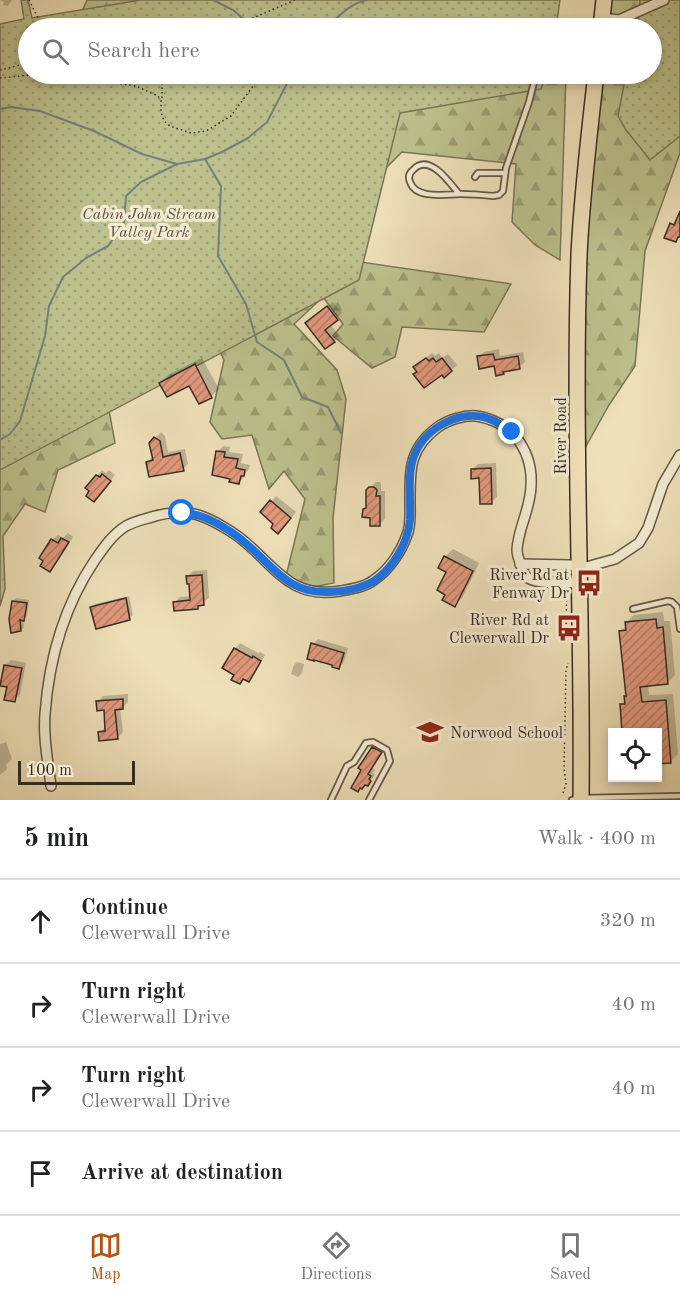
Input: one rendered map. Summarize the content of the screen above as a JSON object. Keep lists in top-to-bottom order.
{
  "streets": {
    "main road": ["River Road"]
  },
  "parks": ["Cabin John Stream Valley Park"],
  "places": {
    "bus stop": ["River Rd at Fenway Dr", "River Rd at Clewerwall Dr"],
    "school or university": ["Norwood School"]
  },
  "scale_bar": "100 m",
  "page": {
    "search": "Search here",
    "scale": "100 m",
    "heading": ["5 min", "Walk · 400 m"],
    "list": [
      ["Continue", "Clewerwall Drive", "320 m"],
      ["Turn right", "Clewerwall Drive", "40 m"],
      ["Turn right", "Clewerwall Drive", "40 m"],
      "Arrive at destination"
    ],
    "nav": ["Map", "Directions", "Saved"]
  }
}
